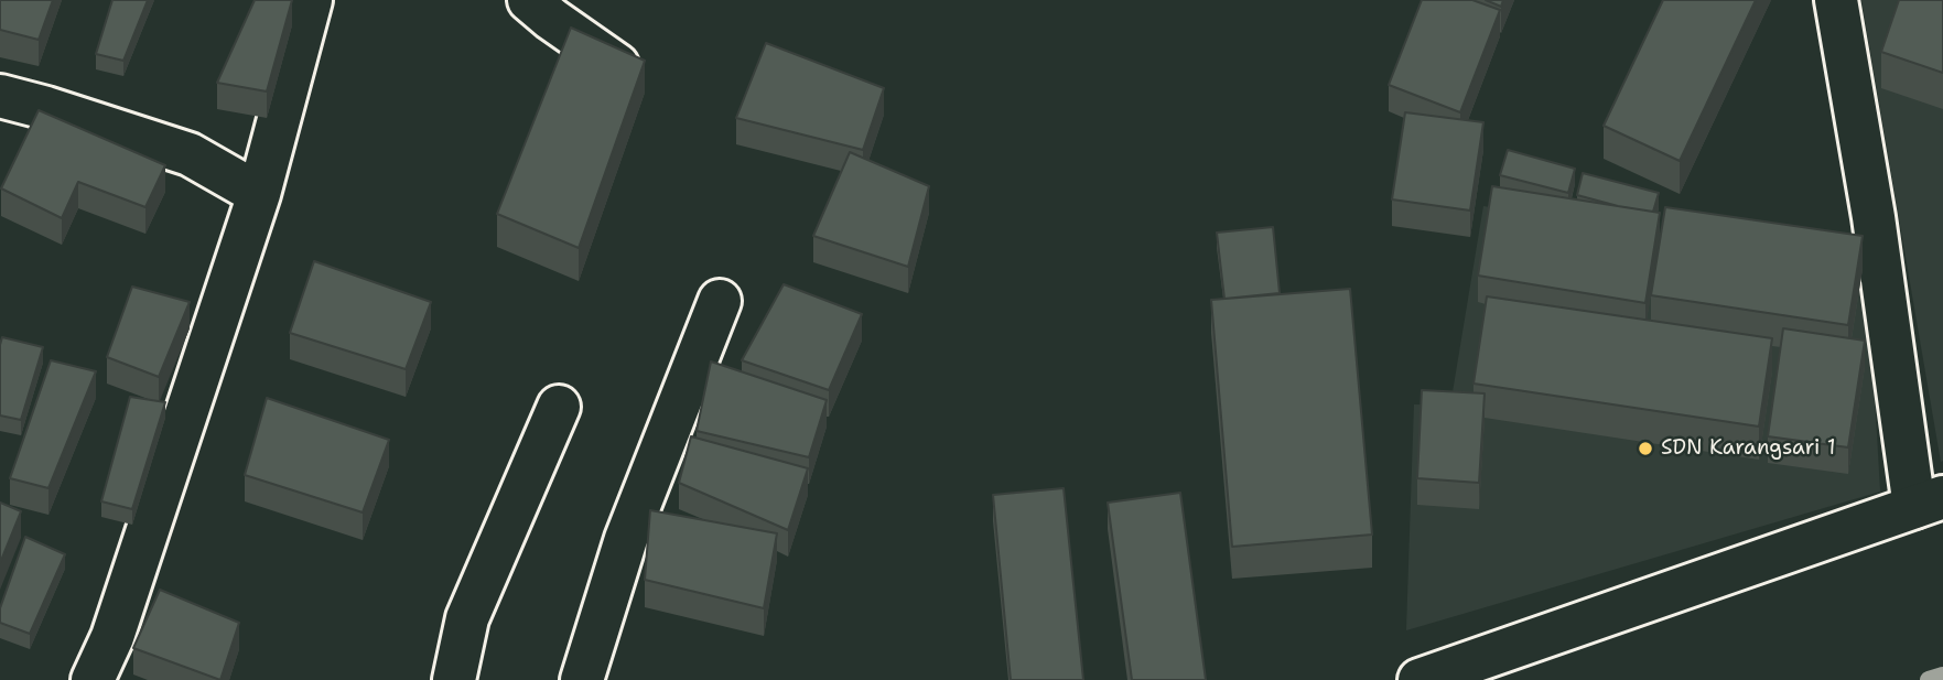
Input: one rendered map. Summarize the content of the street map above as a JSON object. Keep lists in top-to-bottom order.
{
  "places": ["SDN Karangsari 1"]
}
